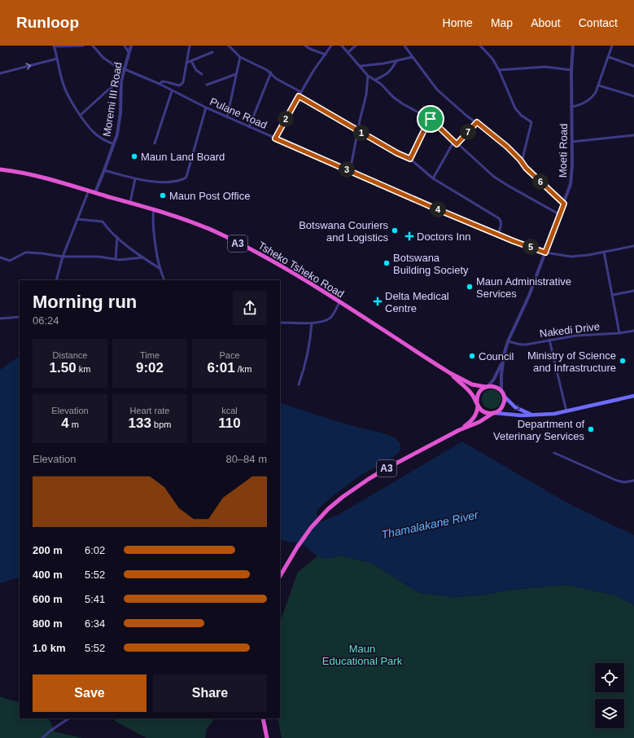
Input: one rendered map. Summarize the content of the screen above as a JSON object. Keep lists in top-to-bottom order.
{
  "streets": {
    "highway": ["A3", "Tsheko Tsheko Road"],
    "street": [
      "Moremi III Road",
      "Pulane Road",
      "Moeti Road",
      "Nakedi Drive"
    ]
  },
  "crossings": [
    ["Moremi III Road", "Pulane Road"],
    ["Moremi III Road", "Tsheko Tsheko Road"],
    ["Pulane Road", "Moeti Road"],
    ["Moeti Road", "A3"],
    ["Moeti Road", "Tsheko Tsheko Road"],
    ["Moeti Road", "Nakedi Drive"],
    ["A3", "Tsheko Tsheko Road"]
  ],
  "water": ["Thamalakane River"],
  "parks": ["Maun Educational Park"],
  "places": {
    "other": [
      "Maun Land Board",
      "Maun Post Office",
      "Botswana Couriers and Logistics",
      "Botswana Building Society",
      "Maun Administrative Services",
      "Council",
      "Ministry of Science and Infrastructure",
      "Department of Veterinary Services"
    ],
    "health": ["Doctors Inn", "Delta Medical Centre"]
  },
  "page": {
    "header": "Runloop",
    "nav": [
      "Home",
      "Map",
      "About",
      "Contact"
    ],
    "pins": [
      "2",
      "7",
      "1",
      "3",
      "6",
      "4",
      "5"
    ],
    "heading": ["Morning run", "06:24"],
    "stats": [
      ["Distance", "1.50 km"],
      ["Time", "9:02"],
      ["Pace", "6:01 /km"],
      ["Elevation", "4 m"],
      ["Heart rate", "133 bpm"],
      ["kcal", "110"]
    ],
    "chart": ["Elevation", "80–84 m"],
    "list": [
      {
        "name": "200 m",
        "note": "6:02"
      },
      {
        "name": "400 m",
        "note": "5:52"
      },
      {
        "name": "600 m",
        "note": "5:41"
      },
      {
        "name": "800 m",
        "note": "6:34"
      },
      {
        "name": "1.0 km",
        "note": "5:52"
      }
    ],
    "buttons": ["Save", "Share"]
  }
}
